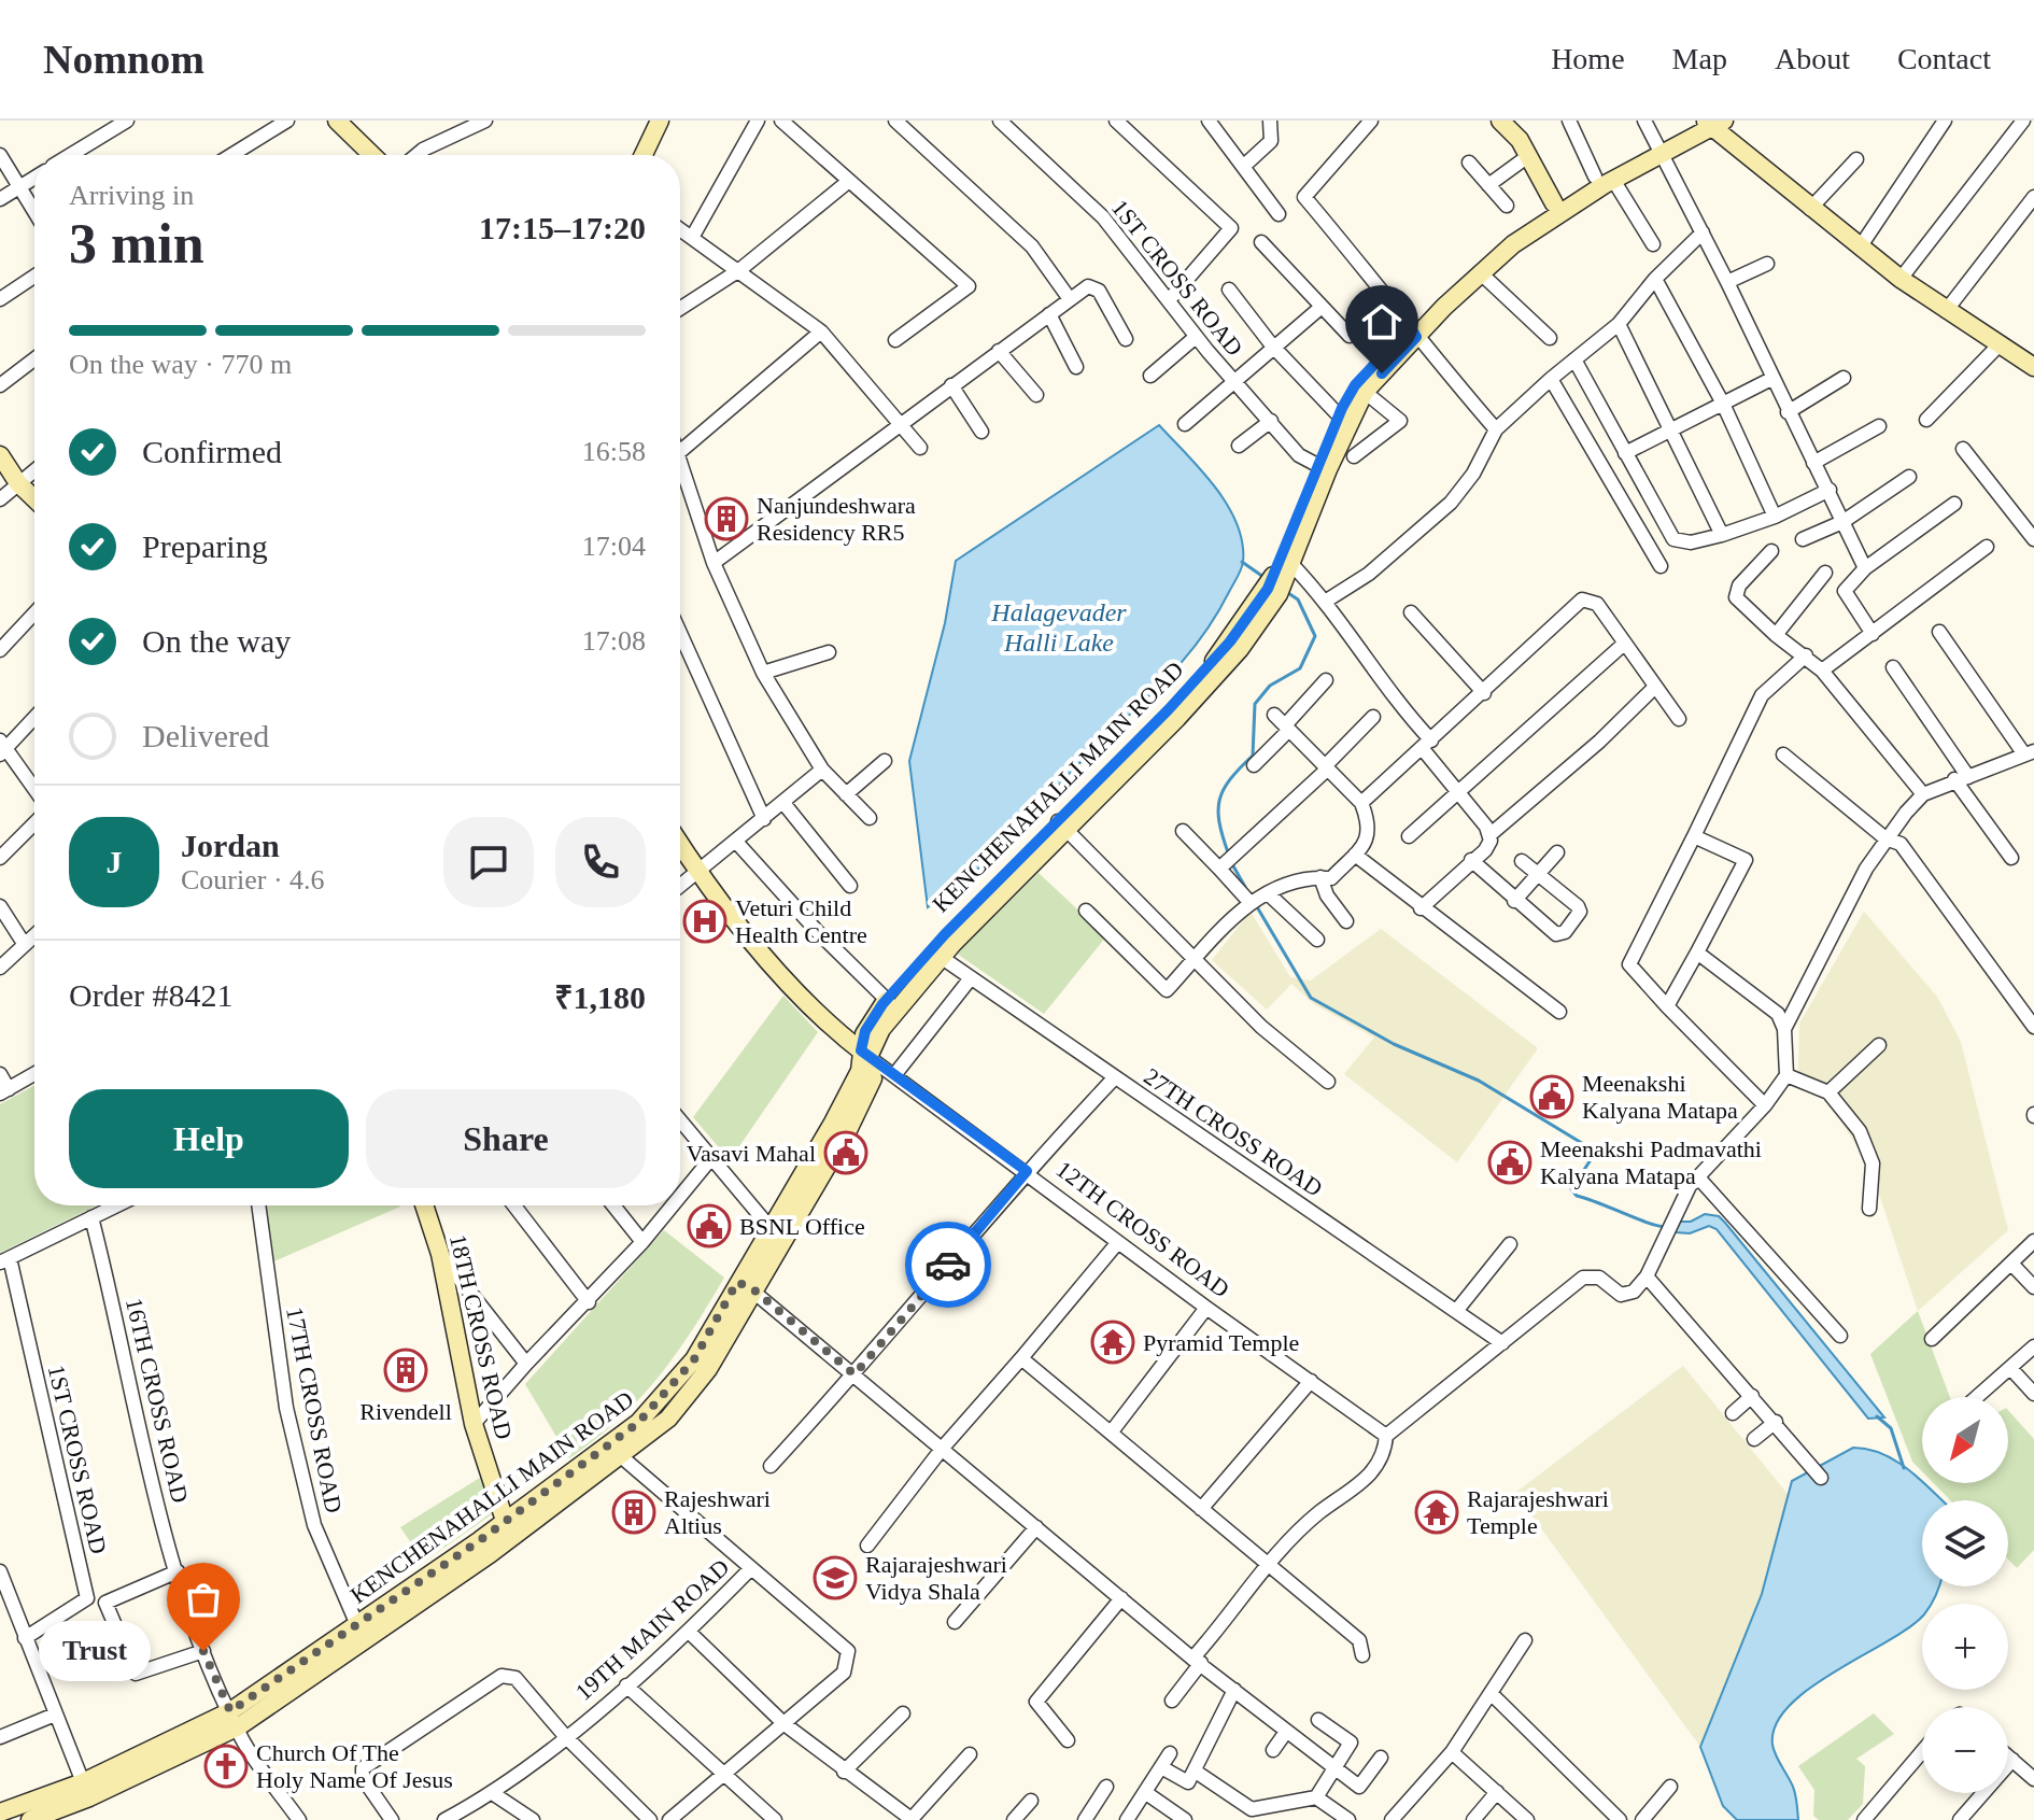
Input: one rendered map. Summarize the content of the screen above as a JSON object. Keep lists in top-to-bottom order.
{
  "streets": {
    "main road": ["KENCHENAHALLI MAIN ROAD", "12TH CROSS ROAD", "18TH CROSS ROAD"],
    "street": [
      "1ST CROSS ROAD",
      "27TH CROSS ROAD",
      "16TH CROSS ROAD",
      "17TH CROSS ROAD",
      "19TH MAIN ROAD"
    ]
  },
  "crossings": [
    ["1ST CROSS ROAD", "KENCHENAHALLI MAIN ROAD"],
    ["KENCHENAHALLI MAIN ROAD", "27TH CROSS ROAD"],
    ["KENCHENAHALLI MAIN ROAD", "12TH CROSS ROAD"],
    ["KENCHENAHALLI MAIN ROAD", "18TH CROSS ROAD"],
    ["KENCHENAHALLI MAIN ROAD", "16TH CROSS ROAD"],
    ["KENCHENAHALLI MAIN ROAD", "17TH CROSS ROAD"],
    ["KENCHENAHALLI MAIN ROAD", "19TH MAIN ROAD"]
  ],
  "water": ["Halagevader Halli Lake"],
  "places": {
    "building": ["Nanjundeshwara Residency RR5", "Rivendell", "Rajeshwari Altius"],
    "hospital": ["Veturi Child Health Centre"],
    "public building": [
      "Meenakshi Kalyana Matapa",
      "Vasavi Mahal",
      "Meenakshi Padmavathi Kalyana Matapa",
      "BSNL Office"
    ],
    "temple": ["Pyramid Temple", "Rajarajeshwari Temple"],
    "school or university": ["Rajarajeshwari Vidya Shala"],
    "other": ["Trust"],
    "church": ["Church Of The Holy Name Of Jesus"]
  },
  "north": "bottom left",
  "page": {
    "header": "Nomnom",
    "nav": [
      "Home",
      "Map",
      "About",
      "Contact"
    ],
    "heading": ["3 min", "Arriving in", "17:15–17:20"],
    "panel": [
      "Jordan",
      "Courier · 4.6",
      "Order #8421",
      "₹1,180"
    ],
    "bar": "On the way · 770 m",
    "list": [
      ["Confirmed", "16:58"],
      ["Preparing", "17:04"],
      ["On the way", "17:08"],
      "Delivered"
    ],
    "round": "J",
    "buttons": ["Help", "Share"],
    "map_buttons": ["+", "−"],
    "bubble": "Trust"
  }
}
